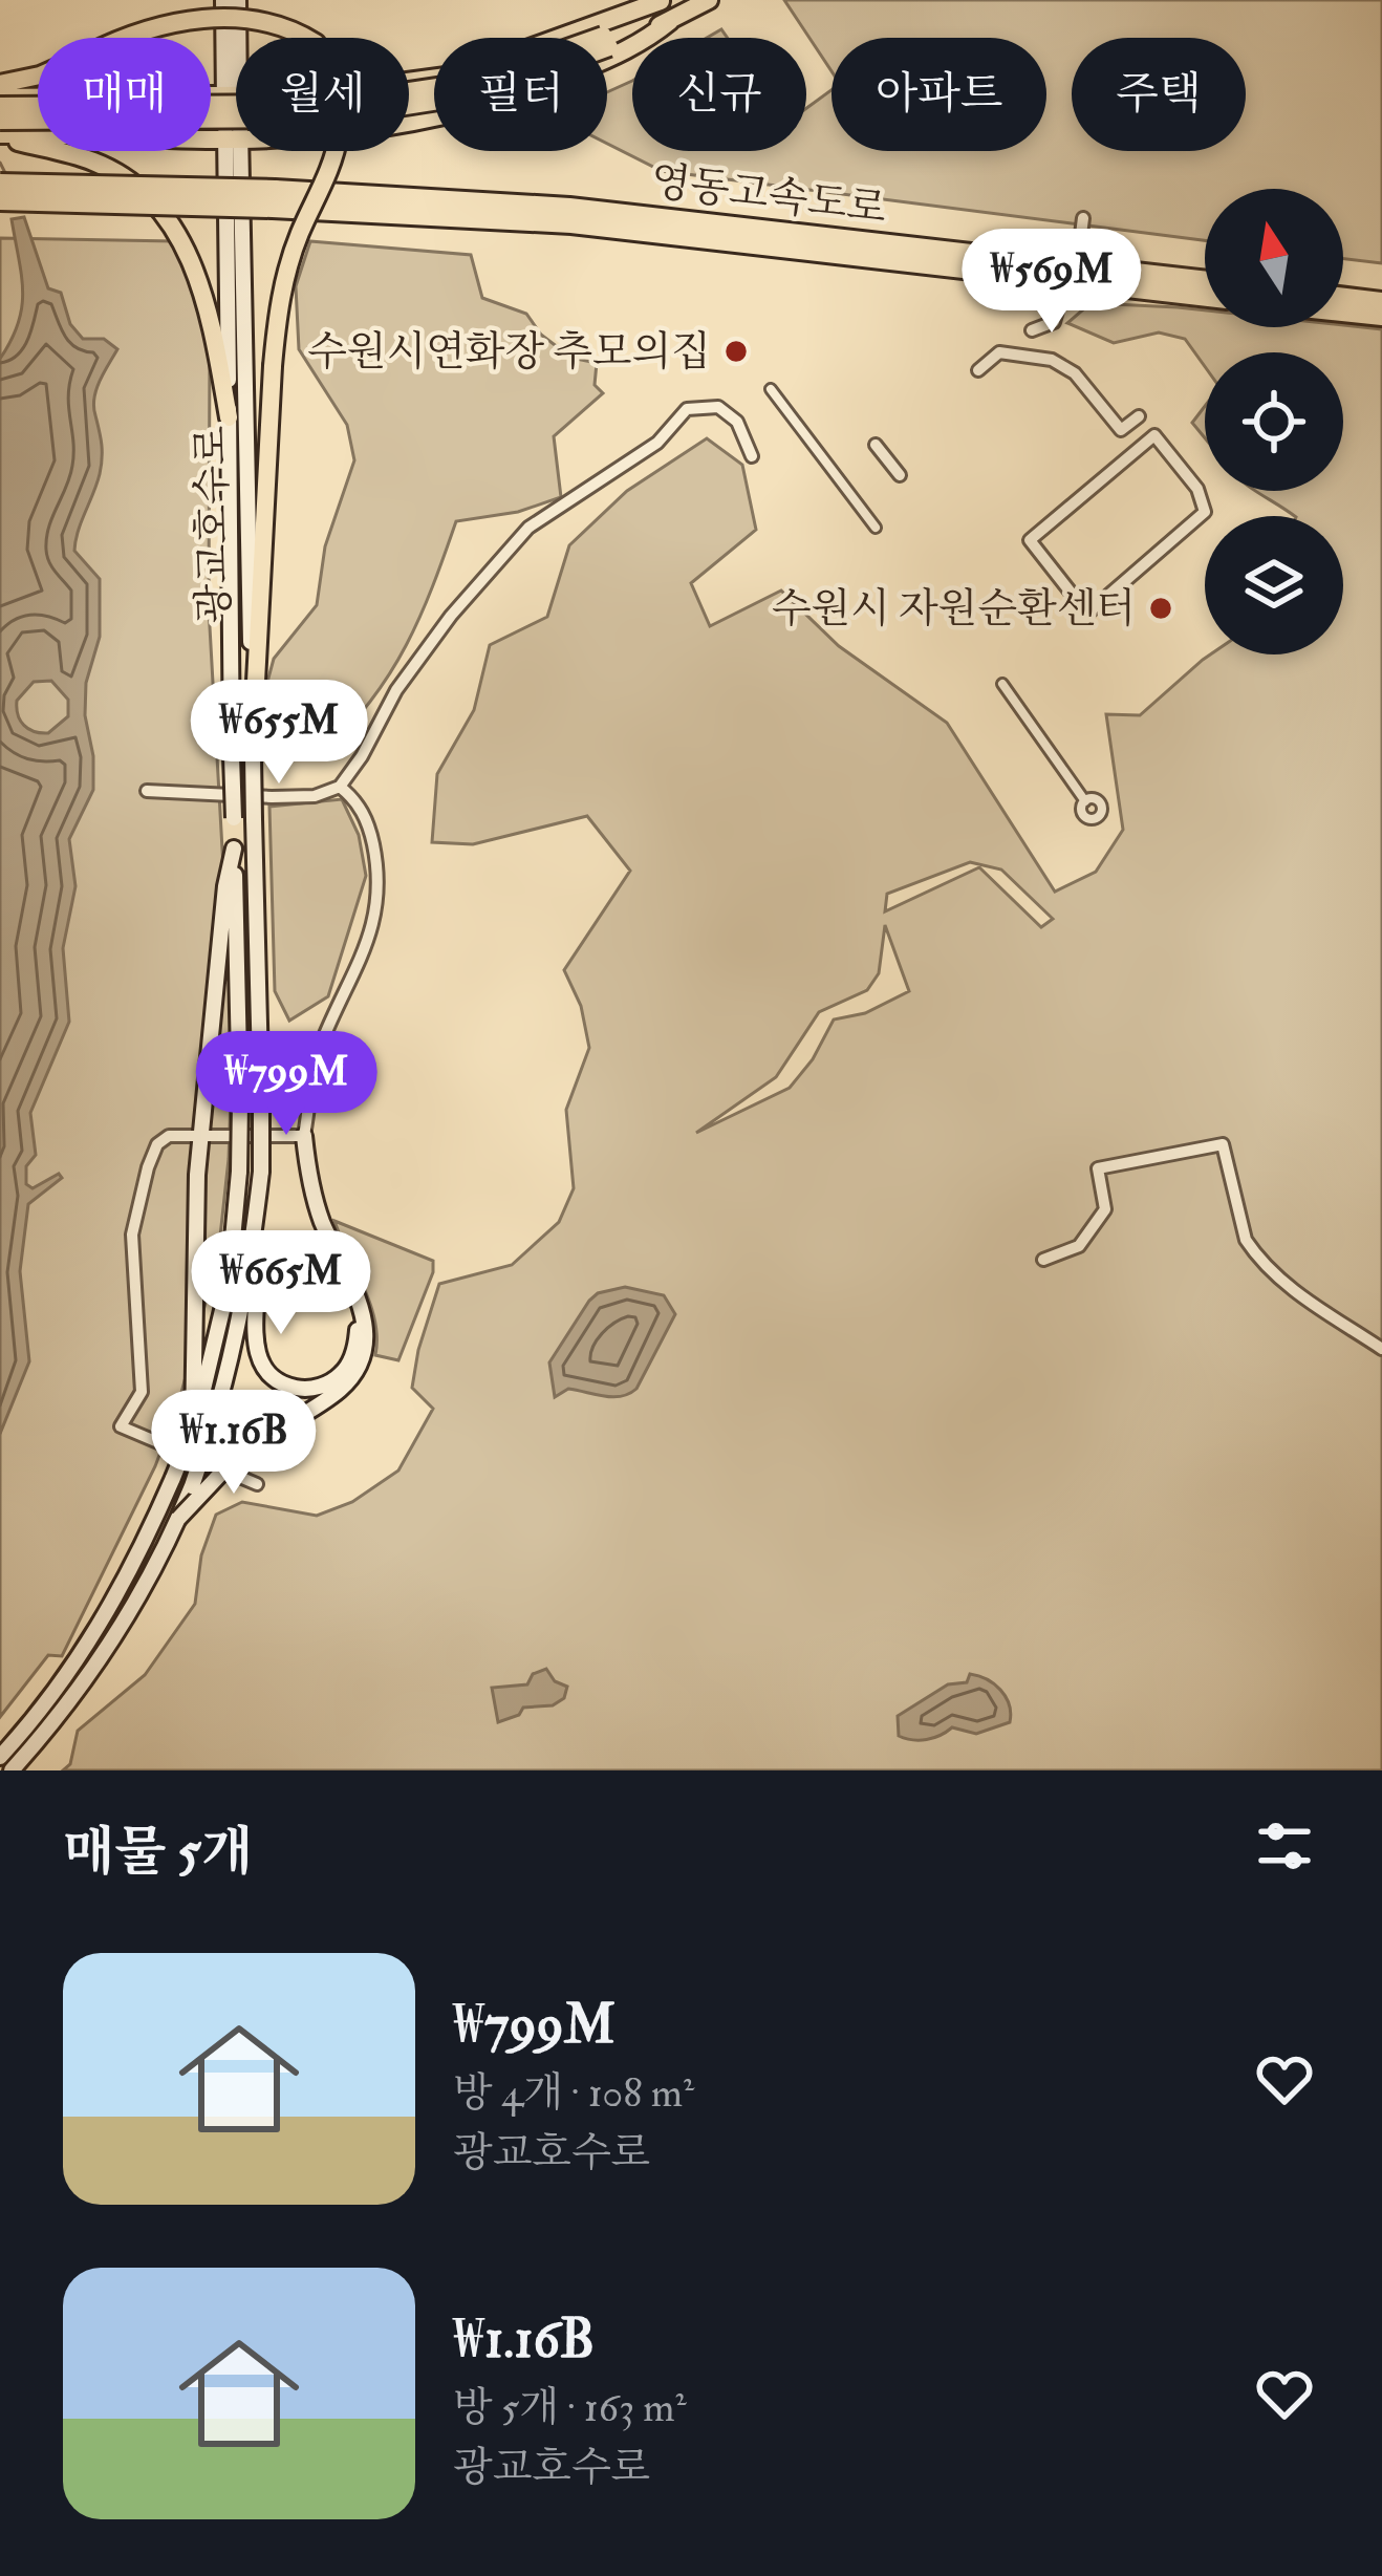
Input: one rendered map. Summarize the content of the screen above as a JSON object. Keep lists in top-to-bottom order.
{
  "streets": {
    "highway": ["영동고속도로"],
    "main road": ["광교호수로"]
  },
  "places": ["수원시연화장 추모의집", "수원시 자원순환센터"],
  "north": "top",
  "page": {
    "chip": [
      "매매",
      "월세",
      "필터",
      "신규",
      "아파트",
      "주택"
    ],
    "price": [
      "₩569M",
      "₩655M",
      "₩799M",
      "₩665M",
      "₩1.16B"
    ],
    "heading": "매물 5개",
    "list": [
      {
        "name": "₩799M",
        "note": "방 4개 · 108 m² · 광교호수로"
      },
      {
        "name": "₩1.16B",
        "note": "방 5개 · 163 m² · 광교호수로"
      }
    ]
  }
}
